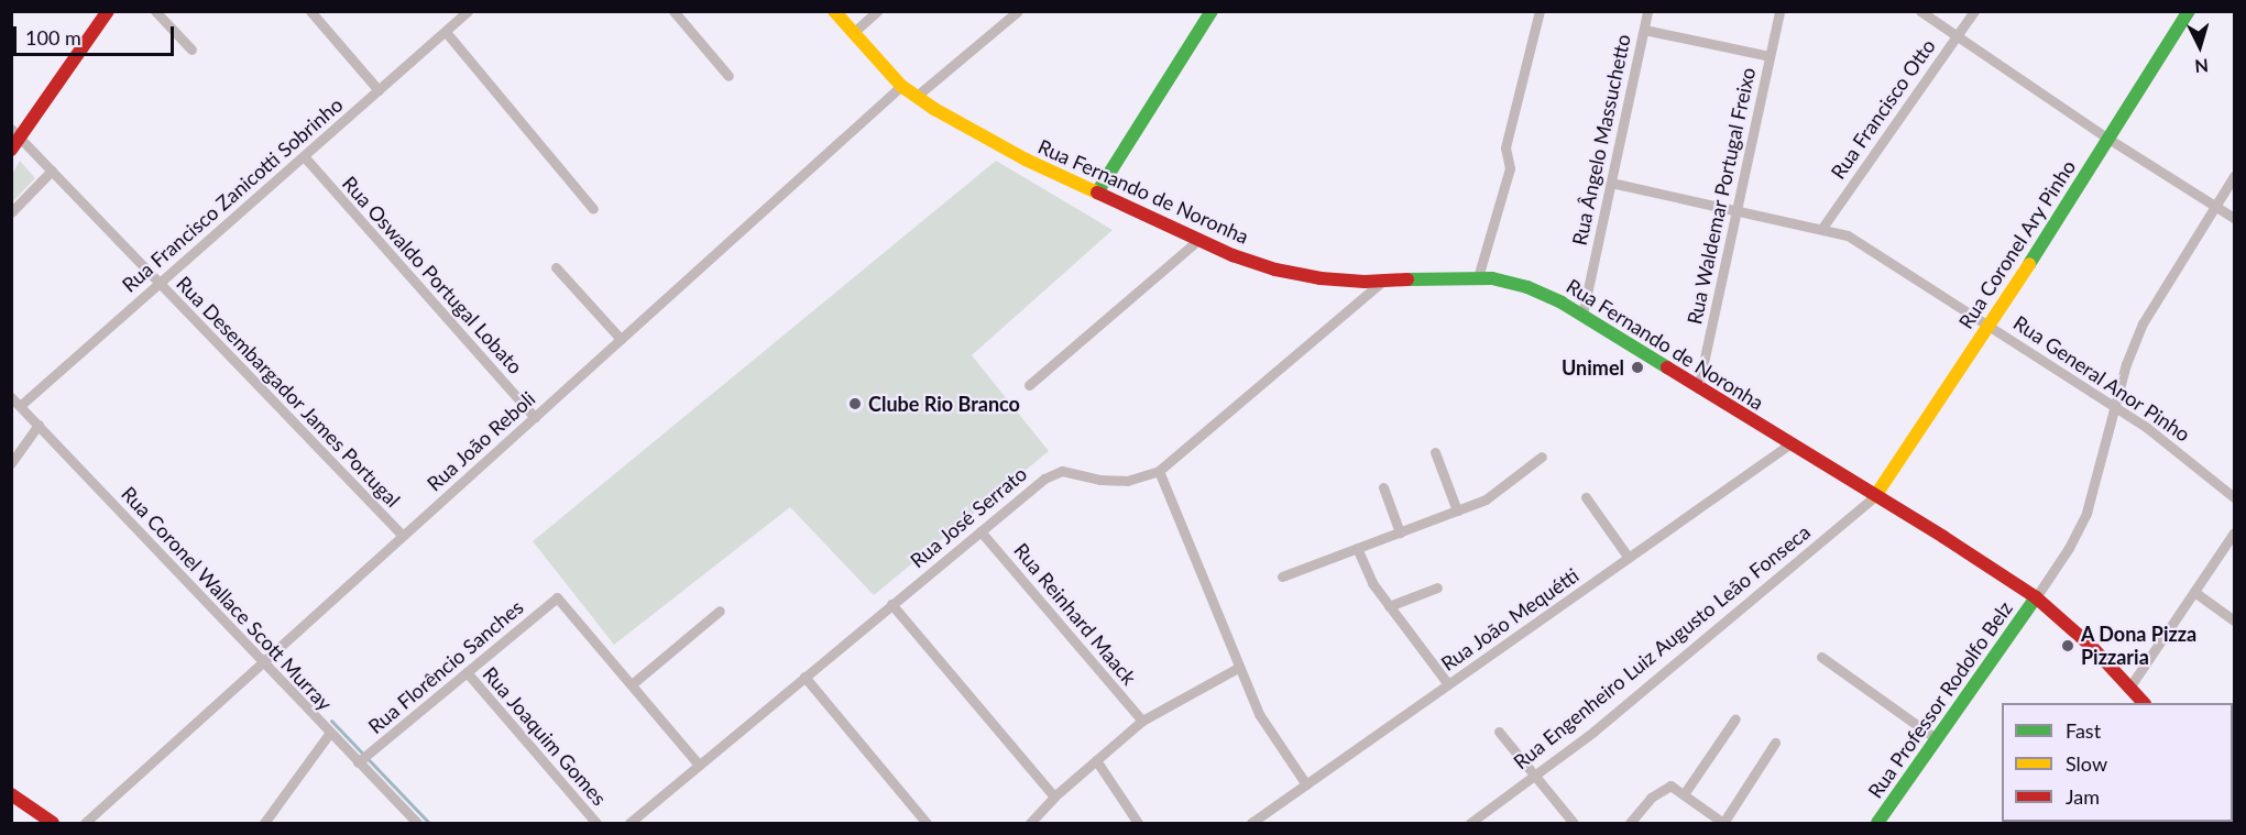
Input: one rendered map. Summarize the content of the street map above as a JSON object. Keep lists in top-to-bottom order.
{
  "streets": {
    "main road": ["Rua Fernando de Noronha", "Rua Coronel Ary Pinho", "Rua Professor Rodolfo Belz"],
    "street": [
      "Rua Francisco Otto",
      "Rua Ângelo Massuchetto",
      "Rua Francisco Zanicotti Sobrinho",
      "Rua Waldemar Portugal Freixo",
      "Rua Oswaldo Portugal Lobato",
      "Rua General Anor Pinho",
      "Rua Desembargador James Portugal",
      "Rua João Reboli",
      "Rua José Serrato",
      "Rua Coronel Wallace Scott Murray",
      "Rua Reinhard Maack",
      "Rua João Mequétti",
      "Rua Engenheiro Luiz Augusto Leão Fonseca",
      "Rua Florêncio Sanches",
      "Rua Joaquim Gomes"
    ]
  },
  "crossings": [
    ["Rua Francisco Otto", "Rua General Anor Pinho"],
    ["Rua Ângelo Massuchetto", "Rua Fernando de Noronha"],
    ["Rua Ângelo Massuchetto", "Rua General Anor Pinho"],
    ["Rua Fernando de Noronha", "Rua Waldemar Portugal Freixo"],
    ["Rua Fernando de Noronha", "Rua Coronel Ary Pinho"],
    ["Rua Fernando de Noronha", "Rua João Reboli"],
    ["Rua Fernando de Noronha", "Rua José Serrato"],
    ["Rua Fernando de Noronha", "Rua João Mequétti"],
    ["Rua Fernando de Noronha", "Rua Engenheiro Luiz Augusto Leão Fonseca"],
    ["Rua Fernando de Noronha", "Rua Professor Rodolfo Belz"],
    ["Rua Francisco Zanicotti Sobrinho", "Rua Oswaldo Portugal Lobato"],
    ["Rua Francisco Zanicotti Sobrinho", "Rua Desembargador James Portugal"],
    ["Rua Francisco Zanicotti Sobrinho", "Rua Coronel Wallace Scott Murray"],
    ["Rua Waldemar Portugal Freixo", "Rua General Anor Pinho"],
    ["Rua Coronel Ary Pinho", "Rua General Anor Pinho"],
    ["Rua Coronel Ary Pinho", "Rua Engenheiro Luiz Augusto Leão Fonseca"],
    ["Rua Oswaldo Portugal Lobato", "Rua João Reboli"],
    ["Rua Desembargador James Portugal", "Rua João Reboli"],
    ["Rua João Reboli", "Rua Coronel Wallace Scott Murray"],
    ["Rua José Serrato", "Rua Reinhard Maack"],
    ["Rua Coronel Wallace Scott Murray", "Rua Florêncio Sanches"],
    ["Rua Florêncio Sanches", "Rua Joaquim Gomes"]
  ],
  "places": ["Unimel", "Clube Rio Branco", "A Dona Pizza Pizzaria"],
  "legend": ["Fast", "Slow", "Jam"],
  "scale_bar": "100 m",
  "north": "bottom"
}
